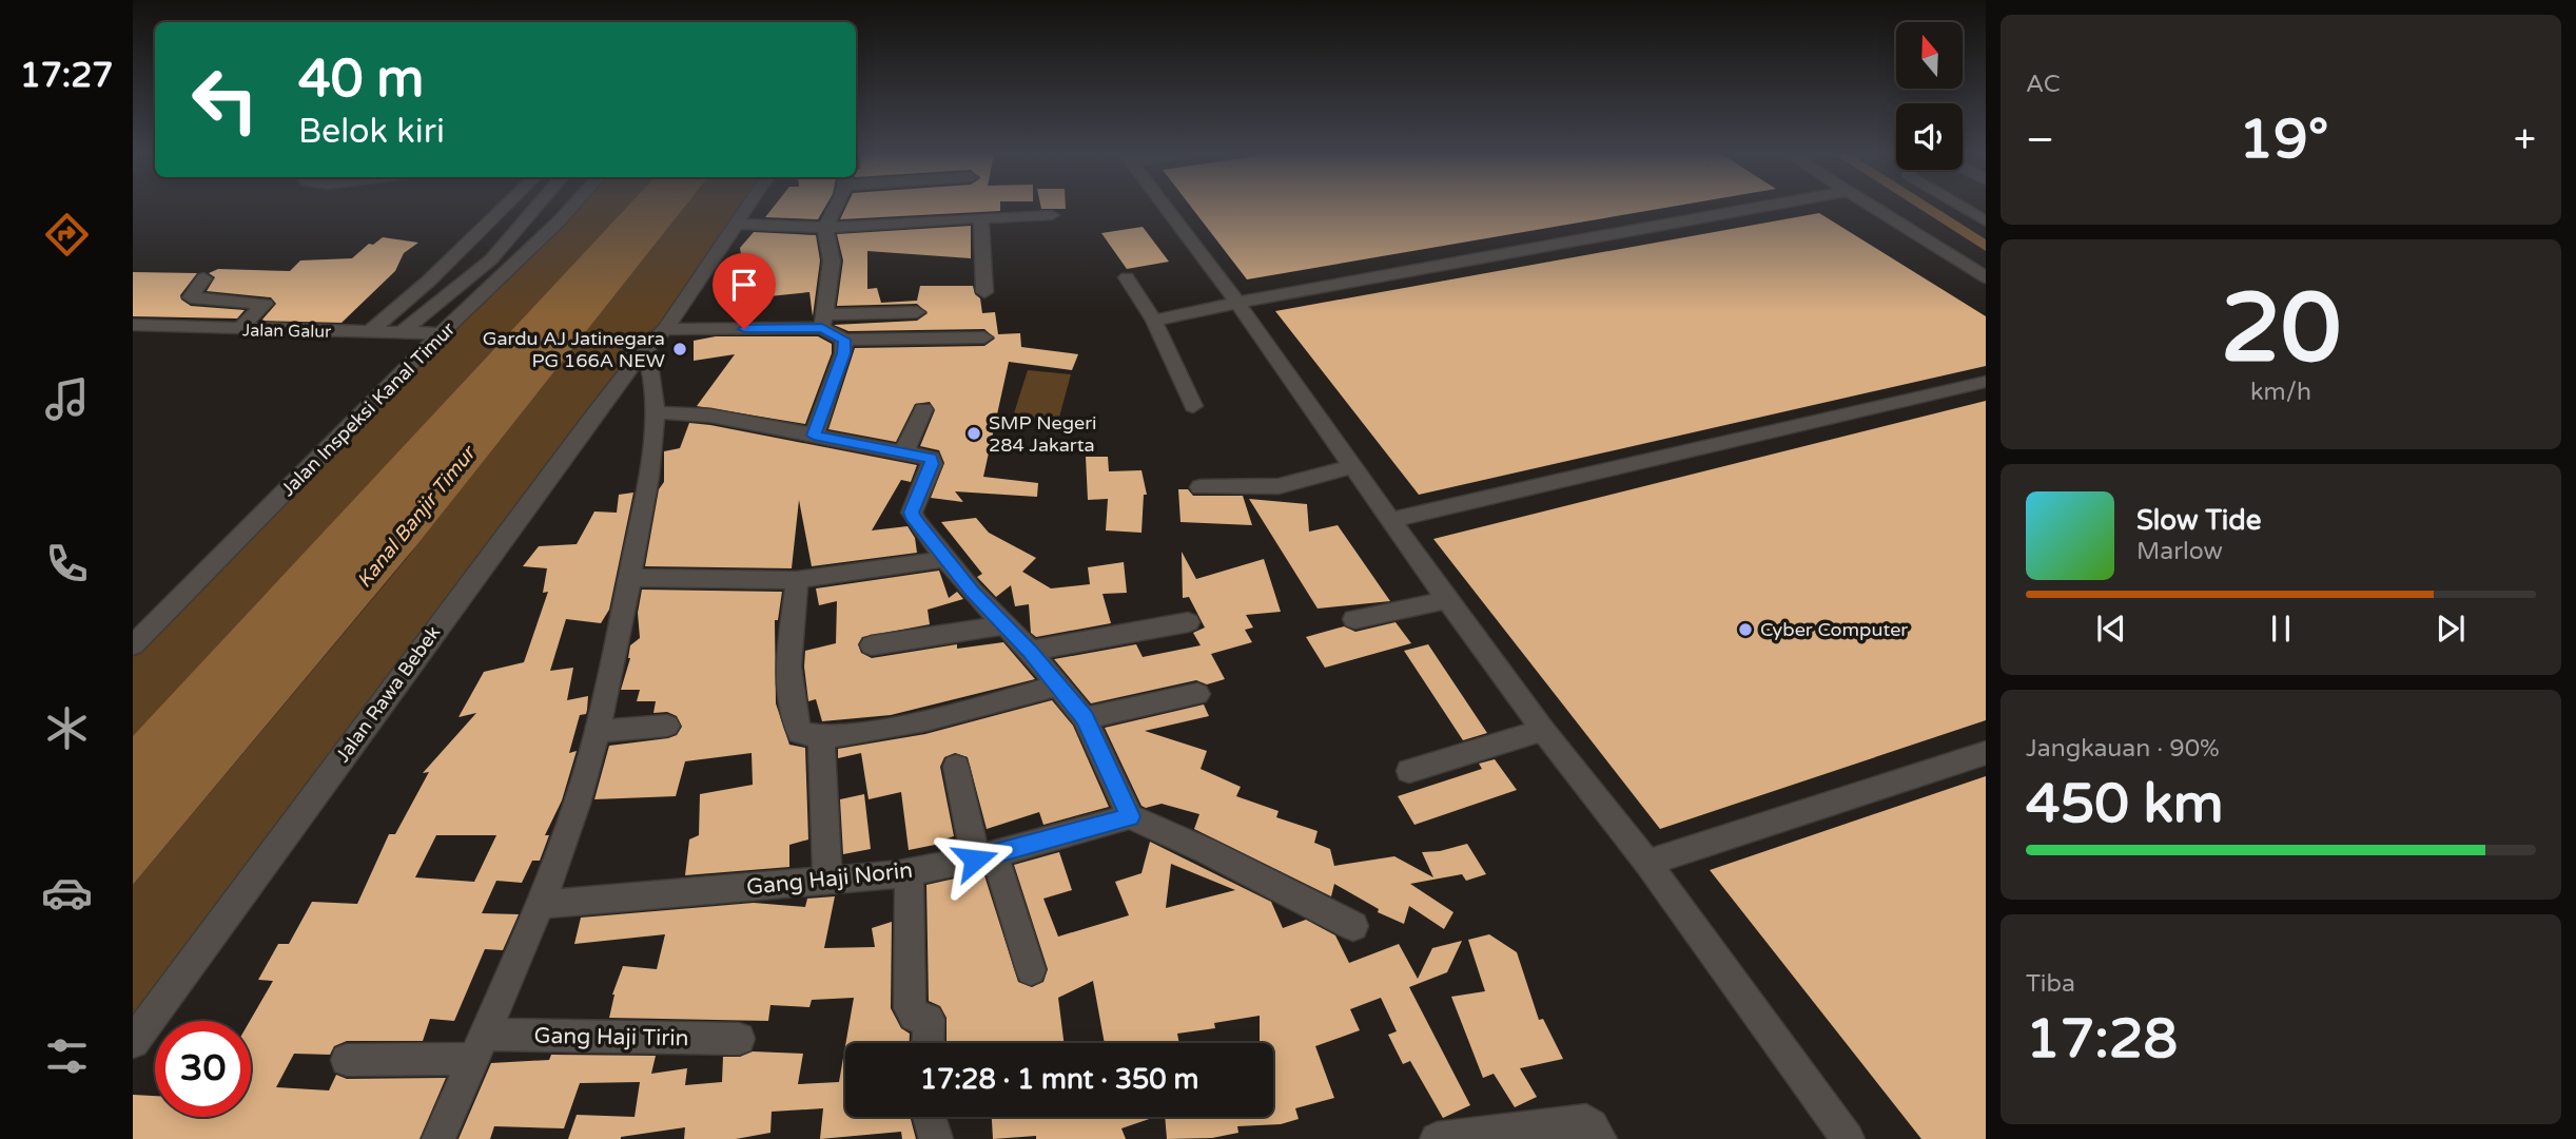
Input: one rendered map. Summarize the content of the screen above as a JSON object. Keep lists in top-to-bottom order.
{
  "streets": {
    "street": [
      "Jalan Galur",
      "Jalan Inspeksi Kanal Timur",
      "Jalan Rawa Bebek",
      "Gang Haji Norin",
      "Gang Haji Tirin"
    ]
  },
  "crossings": [
    ["Jalan Galur", "Jalan Inspeksi Kanal Timur"]
  ],
  "water": ["Kanal Banjir Timur"],
  "places": ["Gardu AJ Jatinegara PG 166A NEW", "SMP Negeri 284 Jakarta", "Cyber Computer"],
  "north": "top",
  "page": {
    "tabs": "17:27",
    "tile": [
      "AC",
      ["20", "km/h"],
      ["Jangkauan · 90%", "450 km"],
      ["Tiba", "17:28"]
    ],
    "turn": ["40 m", "Belok kiri"],
    "heat": ["−", "19°", "+"],
    "song": ["Slow Tide", "Marlow"],
    "limit": "30",
    "trip": "17:28 · 1 mnt · 350 m"
  }
}
